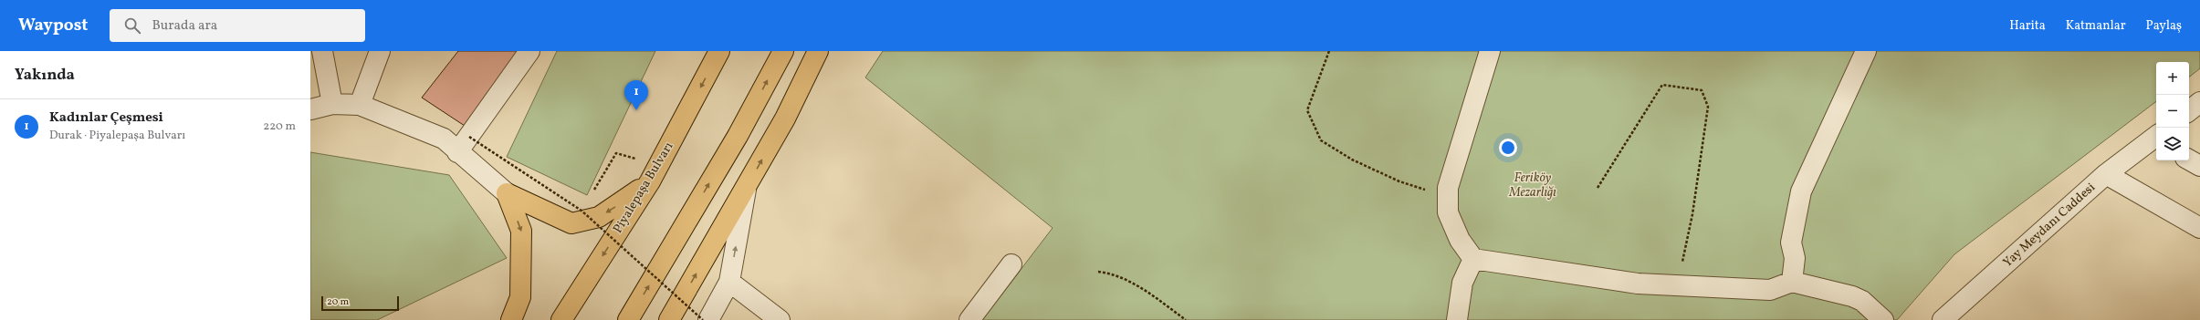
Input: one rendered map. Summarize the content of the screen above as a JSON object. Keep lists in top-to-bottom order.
{
  "streets": {
    "main road": ["Piyalepaşa Bulvarı"],
    "street": ["Yay Meydanı Caddesi"]
  },
  "parks": ["Feriköy Mezarlığı"],
  "scale_bar": "20 m",
  "page": {
    "header": "Waypost",
    "search": "Burada ara",
    "nav": ["Harita", "Katmanlar", "Paylaş"],
    "heading": "Yakında",
    "map_buttons": ["+", "−"],
    "pins": "1",
    "list": [
      {
        "mark": "1",
        "name": "Kadınlar Çeşmesi",
        "note": "Durak · Piyalepaşa Bulvarı",
        "value": "220 m"
      }
    ],
    "scale": "20 m"
  }
}
